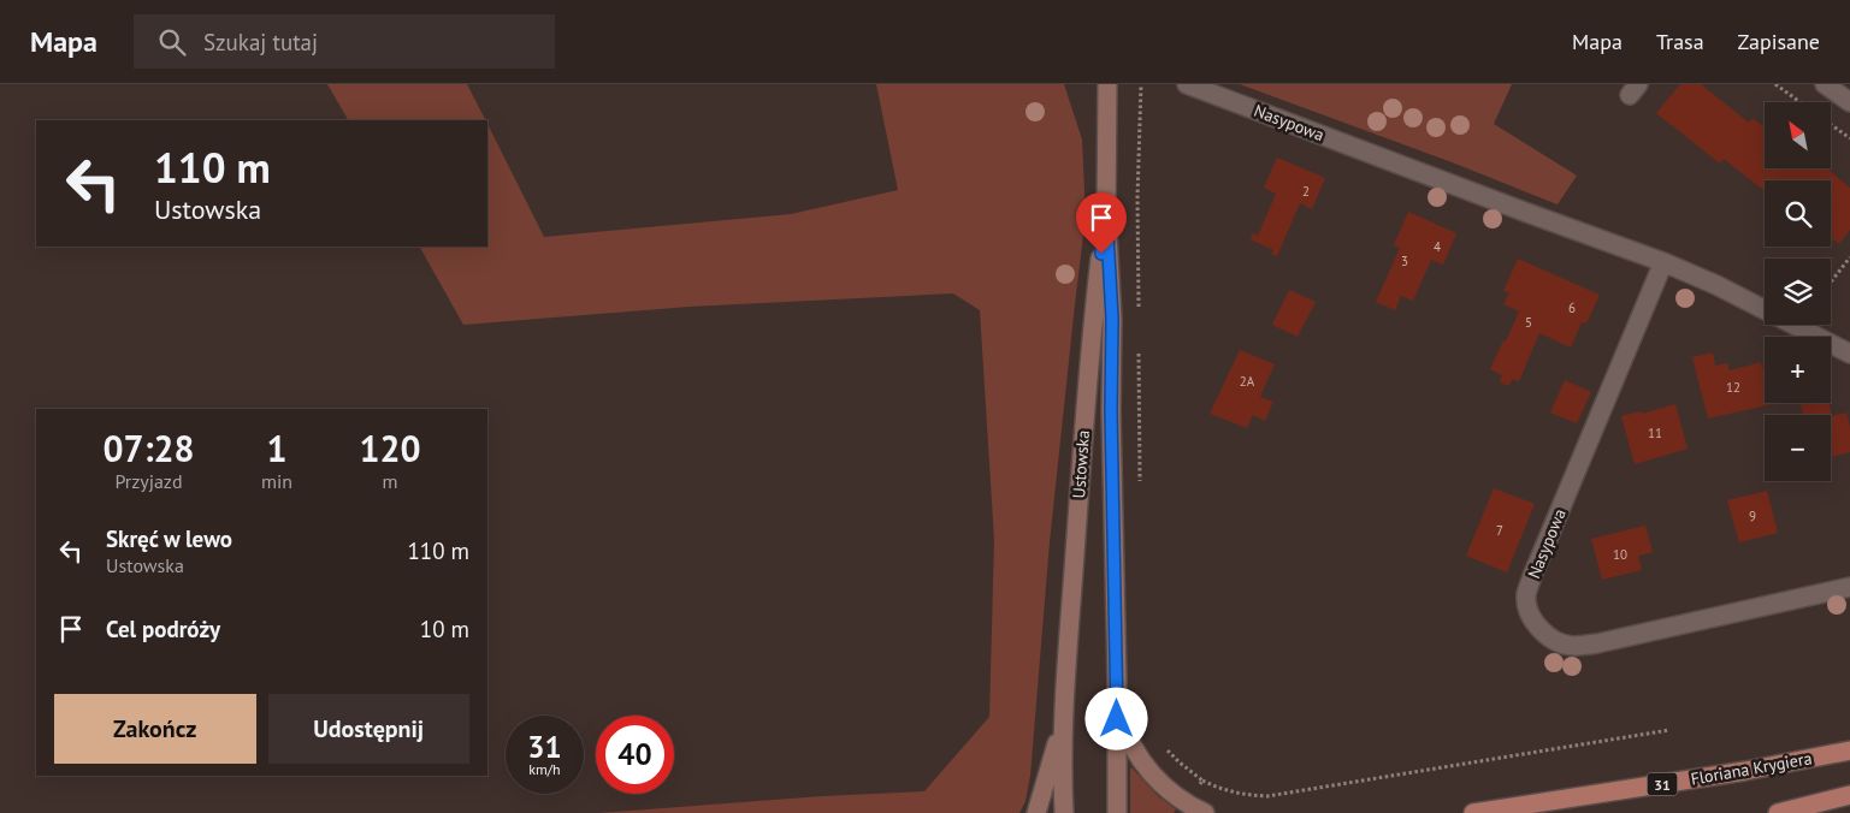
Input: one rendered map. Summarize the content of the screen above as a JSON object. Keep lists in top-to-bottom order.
{
  "streets": {
    "main road": ["Floriana Krygiera", "31"],
    "street": ["Nasypowa", "Ustowska"]
  },
  "house_numbers": [
    "2",
    "4",
    "3",
    "6",
    "5",
    "2A",
    "12",
    "11",
    "9",
    "7",
    "10"
  ],
  "north": "top left",
  "page": {
    "header": "Mapa",
    "search": "Szukaj tutaj",
    "nav": ["Mapa", "Trasa", "Zapisane"],
    "map_buttons": ["+", "−"],
    "turn": ["110 m", "Ustowska"],
    "eta": [
      "07:28",
      "Przyjazd",
      "1",
      "min",
      "120",
      "m"
    ],
    "list": [
      {
        "name": "Skręć w lewo",
        "note": "Ustowska",
        "value": "110 m"
      },
      {
        "name": "Cel podróży",
        "value": "10 m"
      }
    ],
    "buttons": ["Zakończ", "Udostępnij"],
    "speed": "31 km/h",
    "limit": "40"
  }
}
